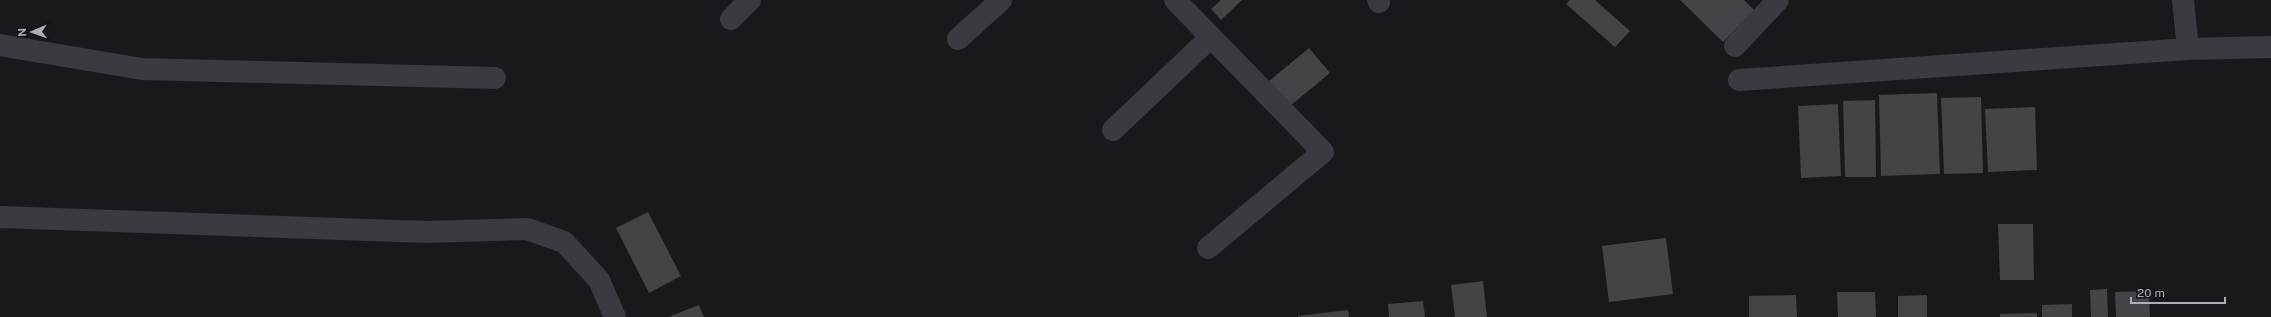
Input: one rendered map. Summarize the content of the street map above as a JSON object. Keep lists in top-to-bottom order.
{
  "scale_bar": "20 m",
  "north": "left"
}
